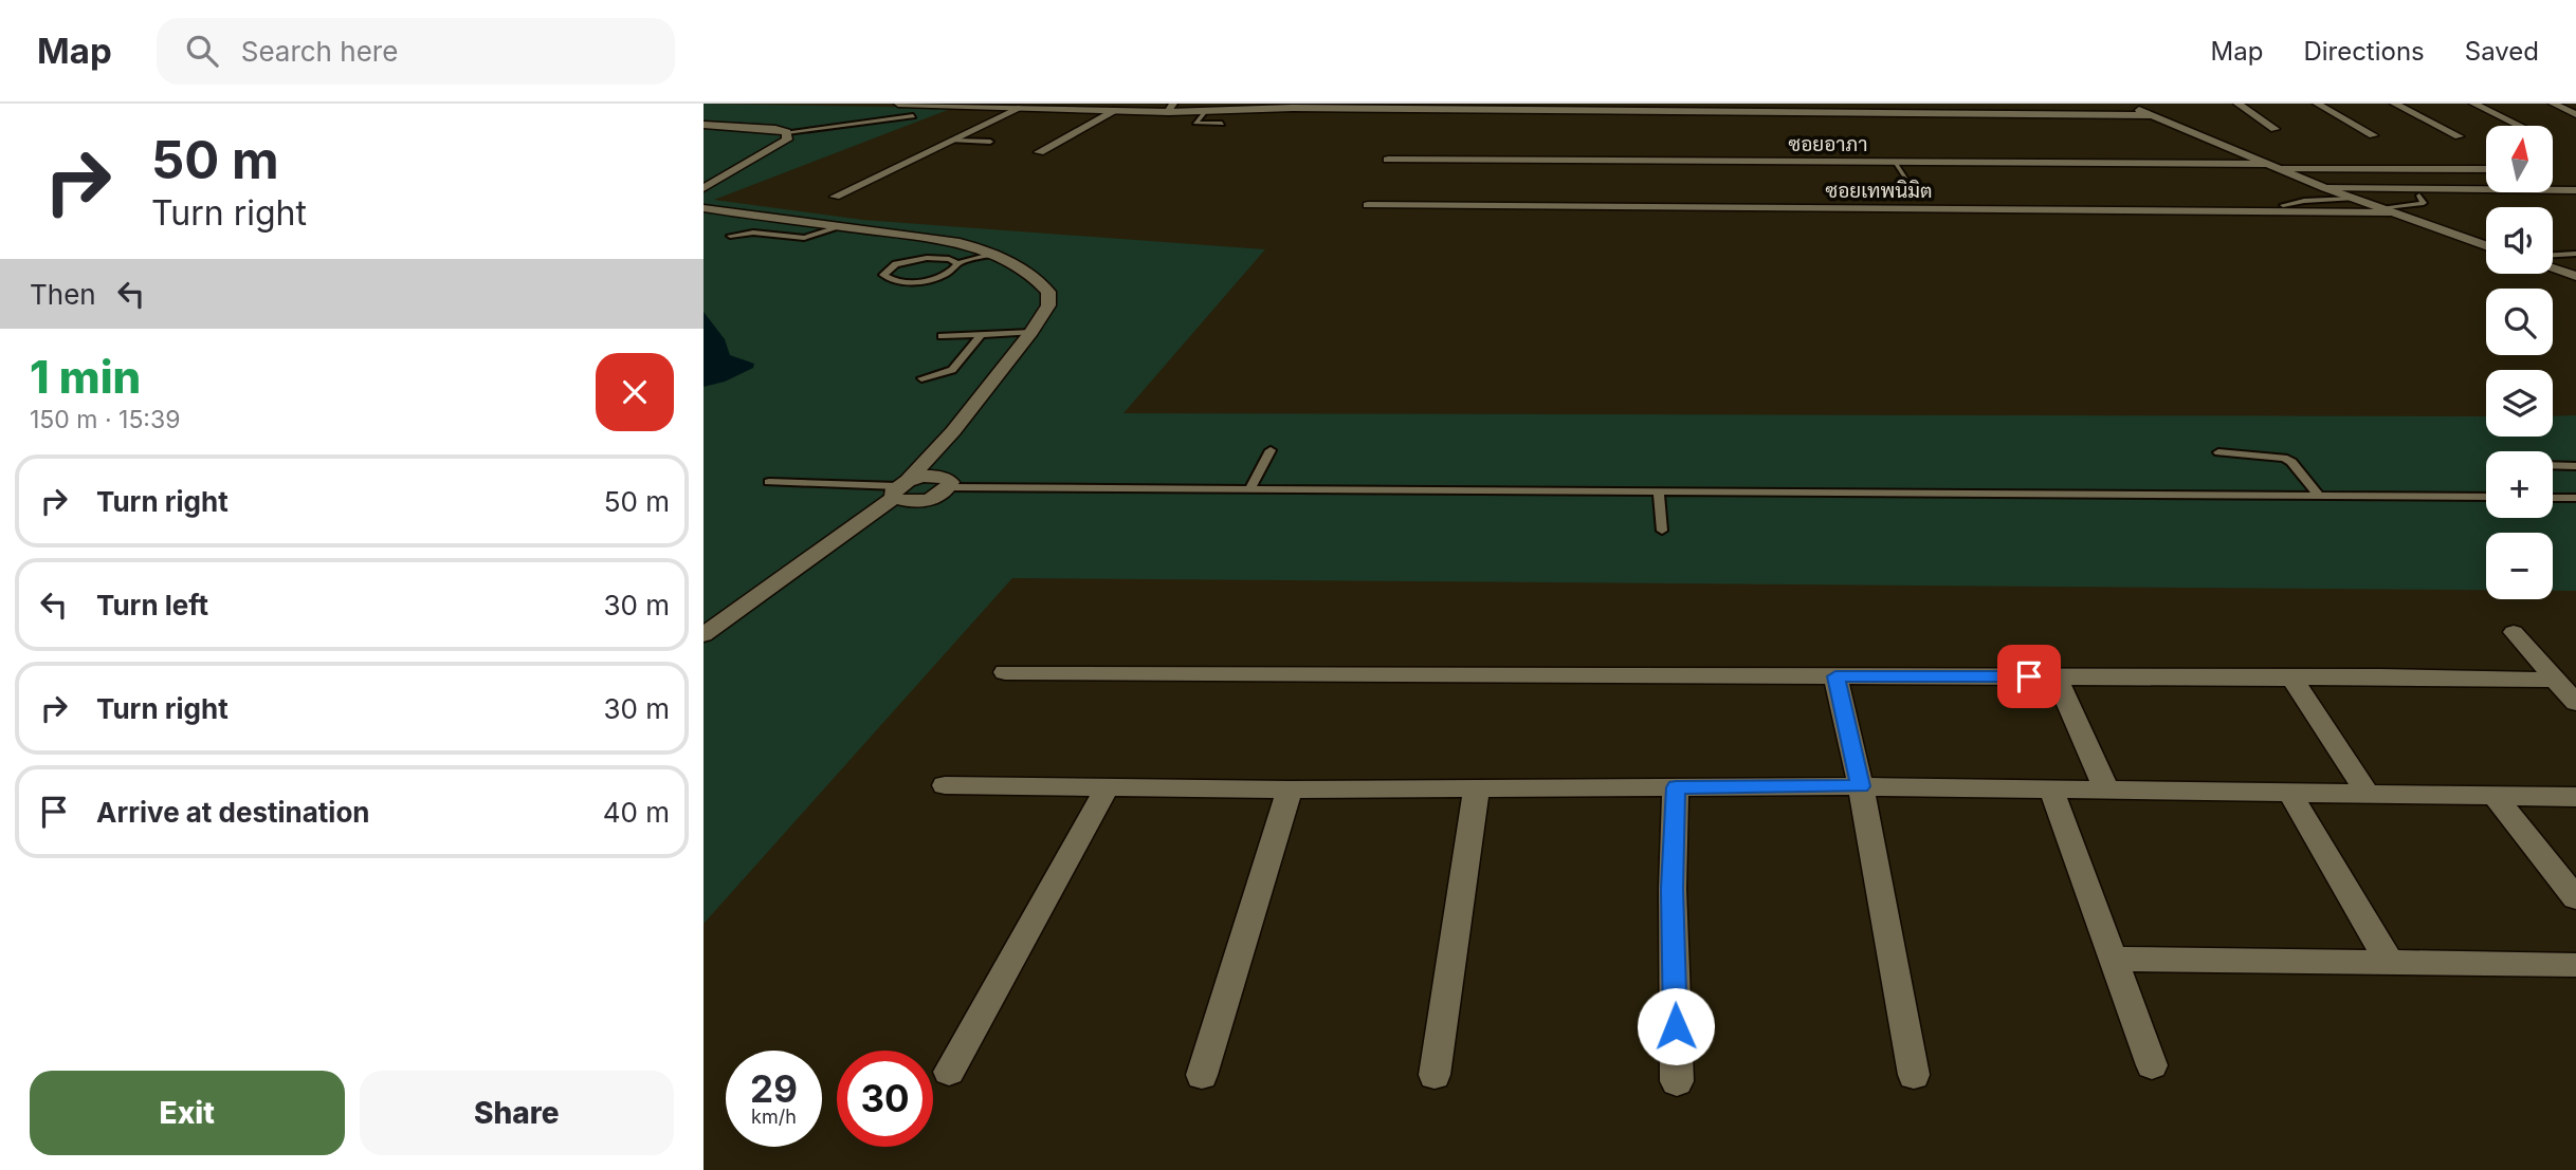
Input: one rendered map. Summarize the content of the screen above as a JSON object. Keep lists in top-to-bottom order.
{
  "streets": {
    "street": ["ซอยอาภา", "ซอยเทพนิมิต"]
  },
  "north": "top",
  "page": {
    "header": "Map",
    "search": "Search here",
    "nav": ["Map", "Directions", "Saved"],
    "turn": ["50 m", "Turn right"],
    "map_buttons": ["+", "−"],
    "then": "Then",
    "heading": ["1 min", "150 m · 15:39"],
    "list": [
      {
        "name": "Turn right",
        "value": "50 m"
      },
      {
        "name": "Turn left",
        "value": "30 m"
      },
      {
        "name": "Turn right",
        "value": "30 m"
      },
      {
        "name": "Arrive at destination",
        "value": "40 m"
      }
    ],
    "speed": "29 km/h",
    "limit": "30",
    "buttons": ["Exit", "Share"]
  }
}
